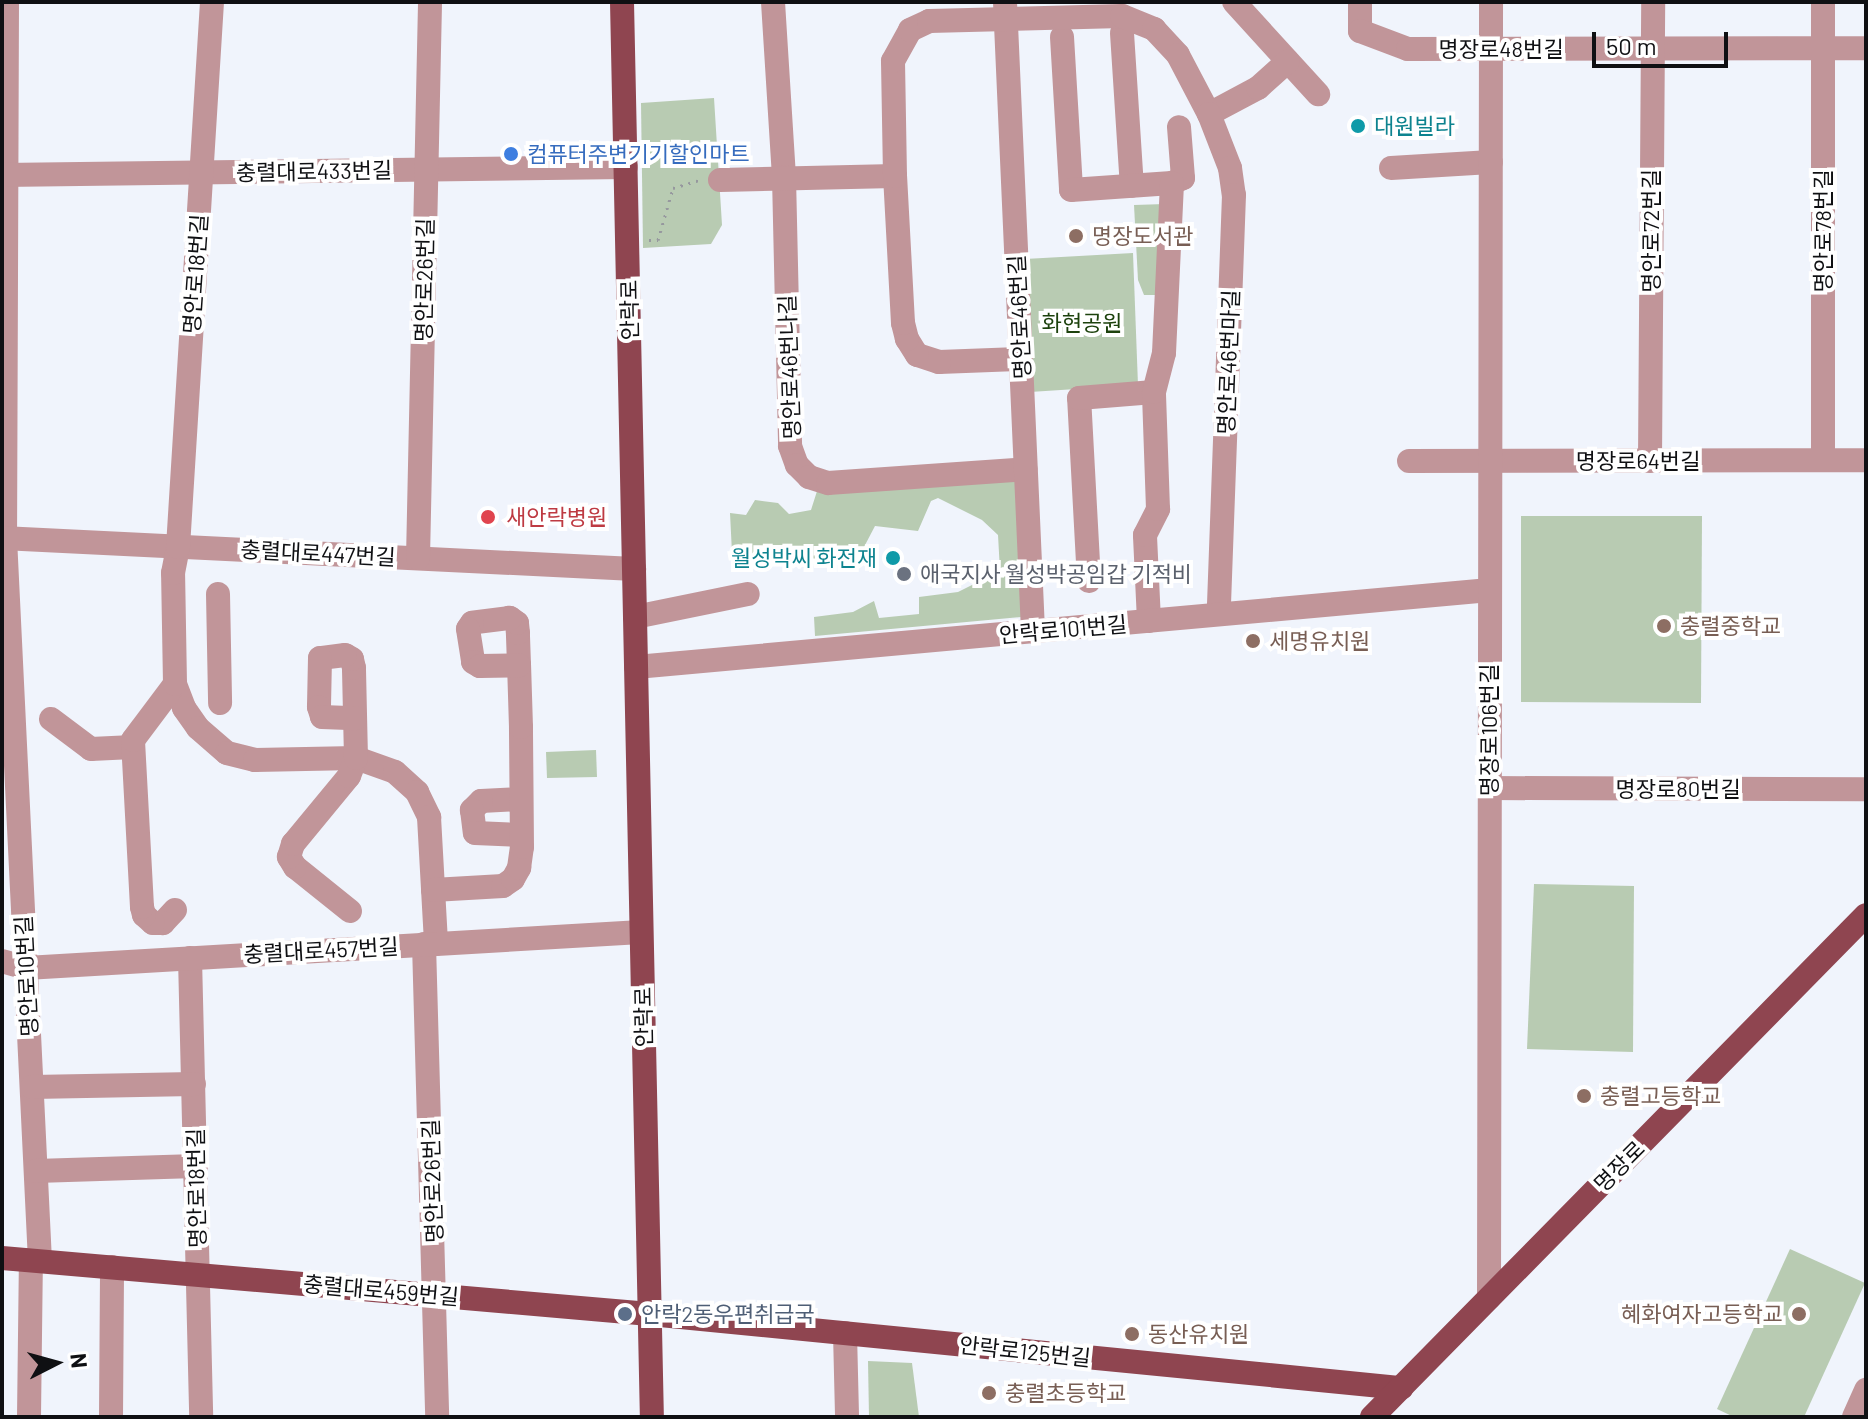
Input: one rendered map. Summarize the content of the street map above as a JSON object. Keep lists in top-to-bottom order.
{
  "streets": {
    "main road": [
      "안락로",
      "명장로",
      "충렬대로459번길",
      "안락로125번길"
    ],
    "street": [
      "명장로48번길",
      "충렬대로433번길",
      "명안로72번길",
      "명안로78번길",
      "명안로18번길",
      "명안로26번길",
      "명안로46번길",
      "명안로46번마길",
      "명안로46번나길",
      "명장로64번길",
      "충렬대로447번길",
      "안락로101번길",
      "명장로106번길",
      "명장로80번길",
      "충렬대로457번길",
      "명안로10번길"
    ]
  },
  "crossings": [
    ["명장로48번길", "명안로72번길"],
    ["명장로48번길", "명안로78번길"],
    ["명장로48번길", "명장로106번길"],
    ["충렬대로433번길", "명안로18번길"],
    ["충렬대로433번길", "명안로26번길"],
    ["충렬대로433번길", "안락로"],
    ["충렬대로433번길", "명안로10번길"],
    ["명안로72번길", "명장로64번길"],
    ["명안로78번길", "명장로64번길"],
    ["명안로18번길", "충렬대로447번길"],
    ["명안로18번길", "충렬대로457번길"],
    ["명안로18번길", "충렬대로459번길"],
    ["명안로26번길", "충렬대로447번길"],
    ["명안로26번길", "충렬대로457번길"],
    ["명안로26번길", "충렬대로459번길"],
    ["안락로", "충렬대로447번길"],
    ["안락로", "안락로101번길"],
    ["안락로", "충렬대로457번길"],
    ["안락로", "충렬대로459번길"],
    ["안락로", "안락로125번길"],
    ["명안로46번길", "명안로46번마길"],
    ["명안로46번길", "명안로46번나길"],
    ["명안로46번길", "안락로101번길"],
    ["명안로46번마길", "안락로101번길"],
    ["명장로64번길", "명장로106번길"],
    ["충렬대로447번길", "명안로10번길"],
    ["안락로101번길", "명장로106번길"],
    ["명장로106번길", "명장로80번길"],
    ["명장로106번길", "명장로"],
    ["충렬대로457번길", "명안로10번길"],
    ["명안로10번길", "충렬대로459번길"],
    ["명장로", "안락로125번길"],
    ["충렬대로459번길", "안락로125번길"]
  ],
  "parks": ["화현공원"],
  "places": [
    "대원빌라",
    "컴퓨터주변기기할인마트",
    "명장도서관",
    "새안락병원",
    "월성박씨 화전재",
    "애국지사 월성박공임갑 기적비",
    "충렬중학교",
    "세명유치원",
    "충렬고등학교",
    "안락2동우편취급국",
    "혜화여자고등학교",
    "동산유치원",
    "충렬초등학교"
  ],
  "scale_bar": "50 m",
  "north": "right"
}
